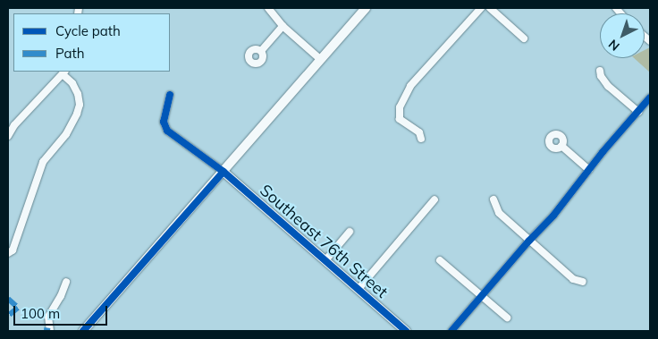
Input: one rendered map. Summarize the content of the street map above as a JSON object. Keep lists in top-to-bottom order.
{
  "streets": {
    "street": ["Southeast 76th Street"]
  },
  "legend": ["Cycle path", "Path"],
  "scale_bar": "100 m",
  "north": "bottom left"
}
